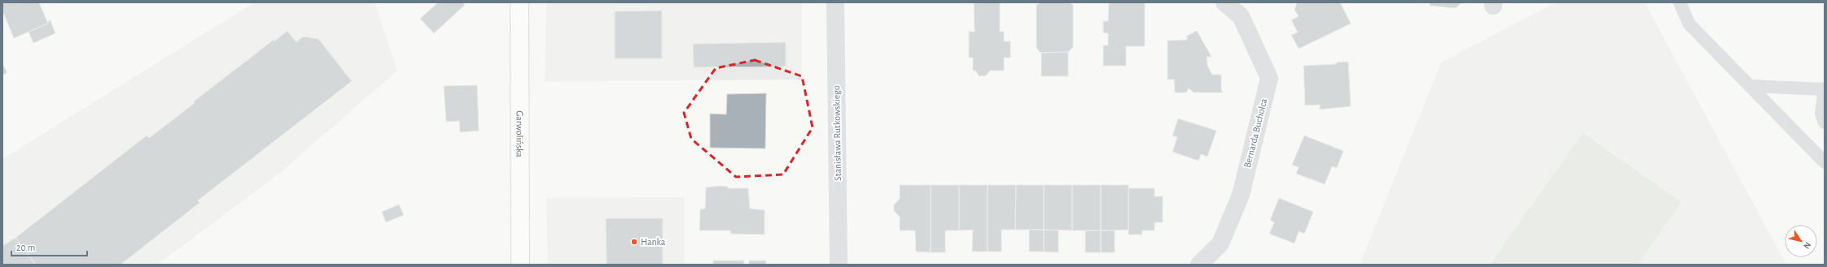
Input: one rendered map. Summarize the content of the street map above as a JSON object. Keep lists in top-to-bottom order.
{
  "streets": {
    "main road": ["Garwolińska"],
    "street": ["Stanisława Rutkowskiego", "Bernarda Bucholca"]
  },
  "places": ["Hanka"],
  "scale_bar": "20 m",
  "north": "bottom right"
}
